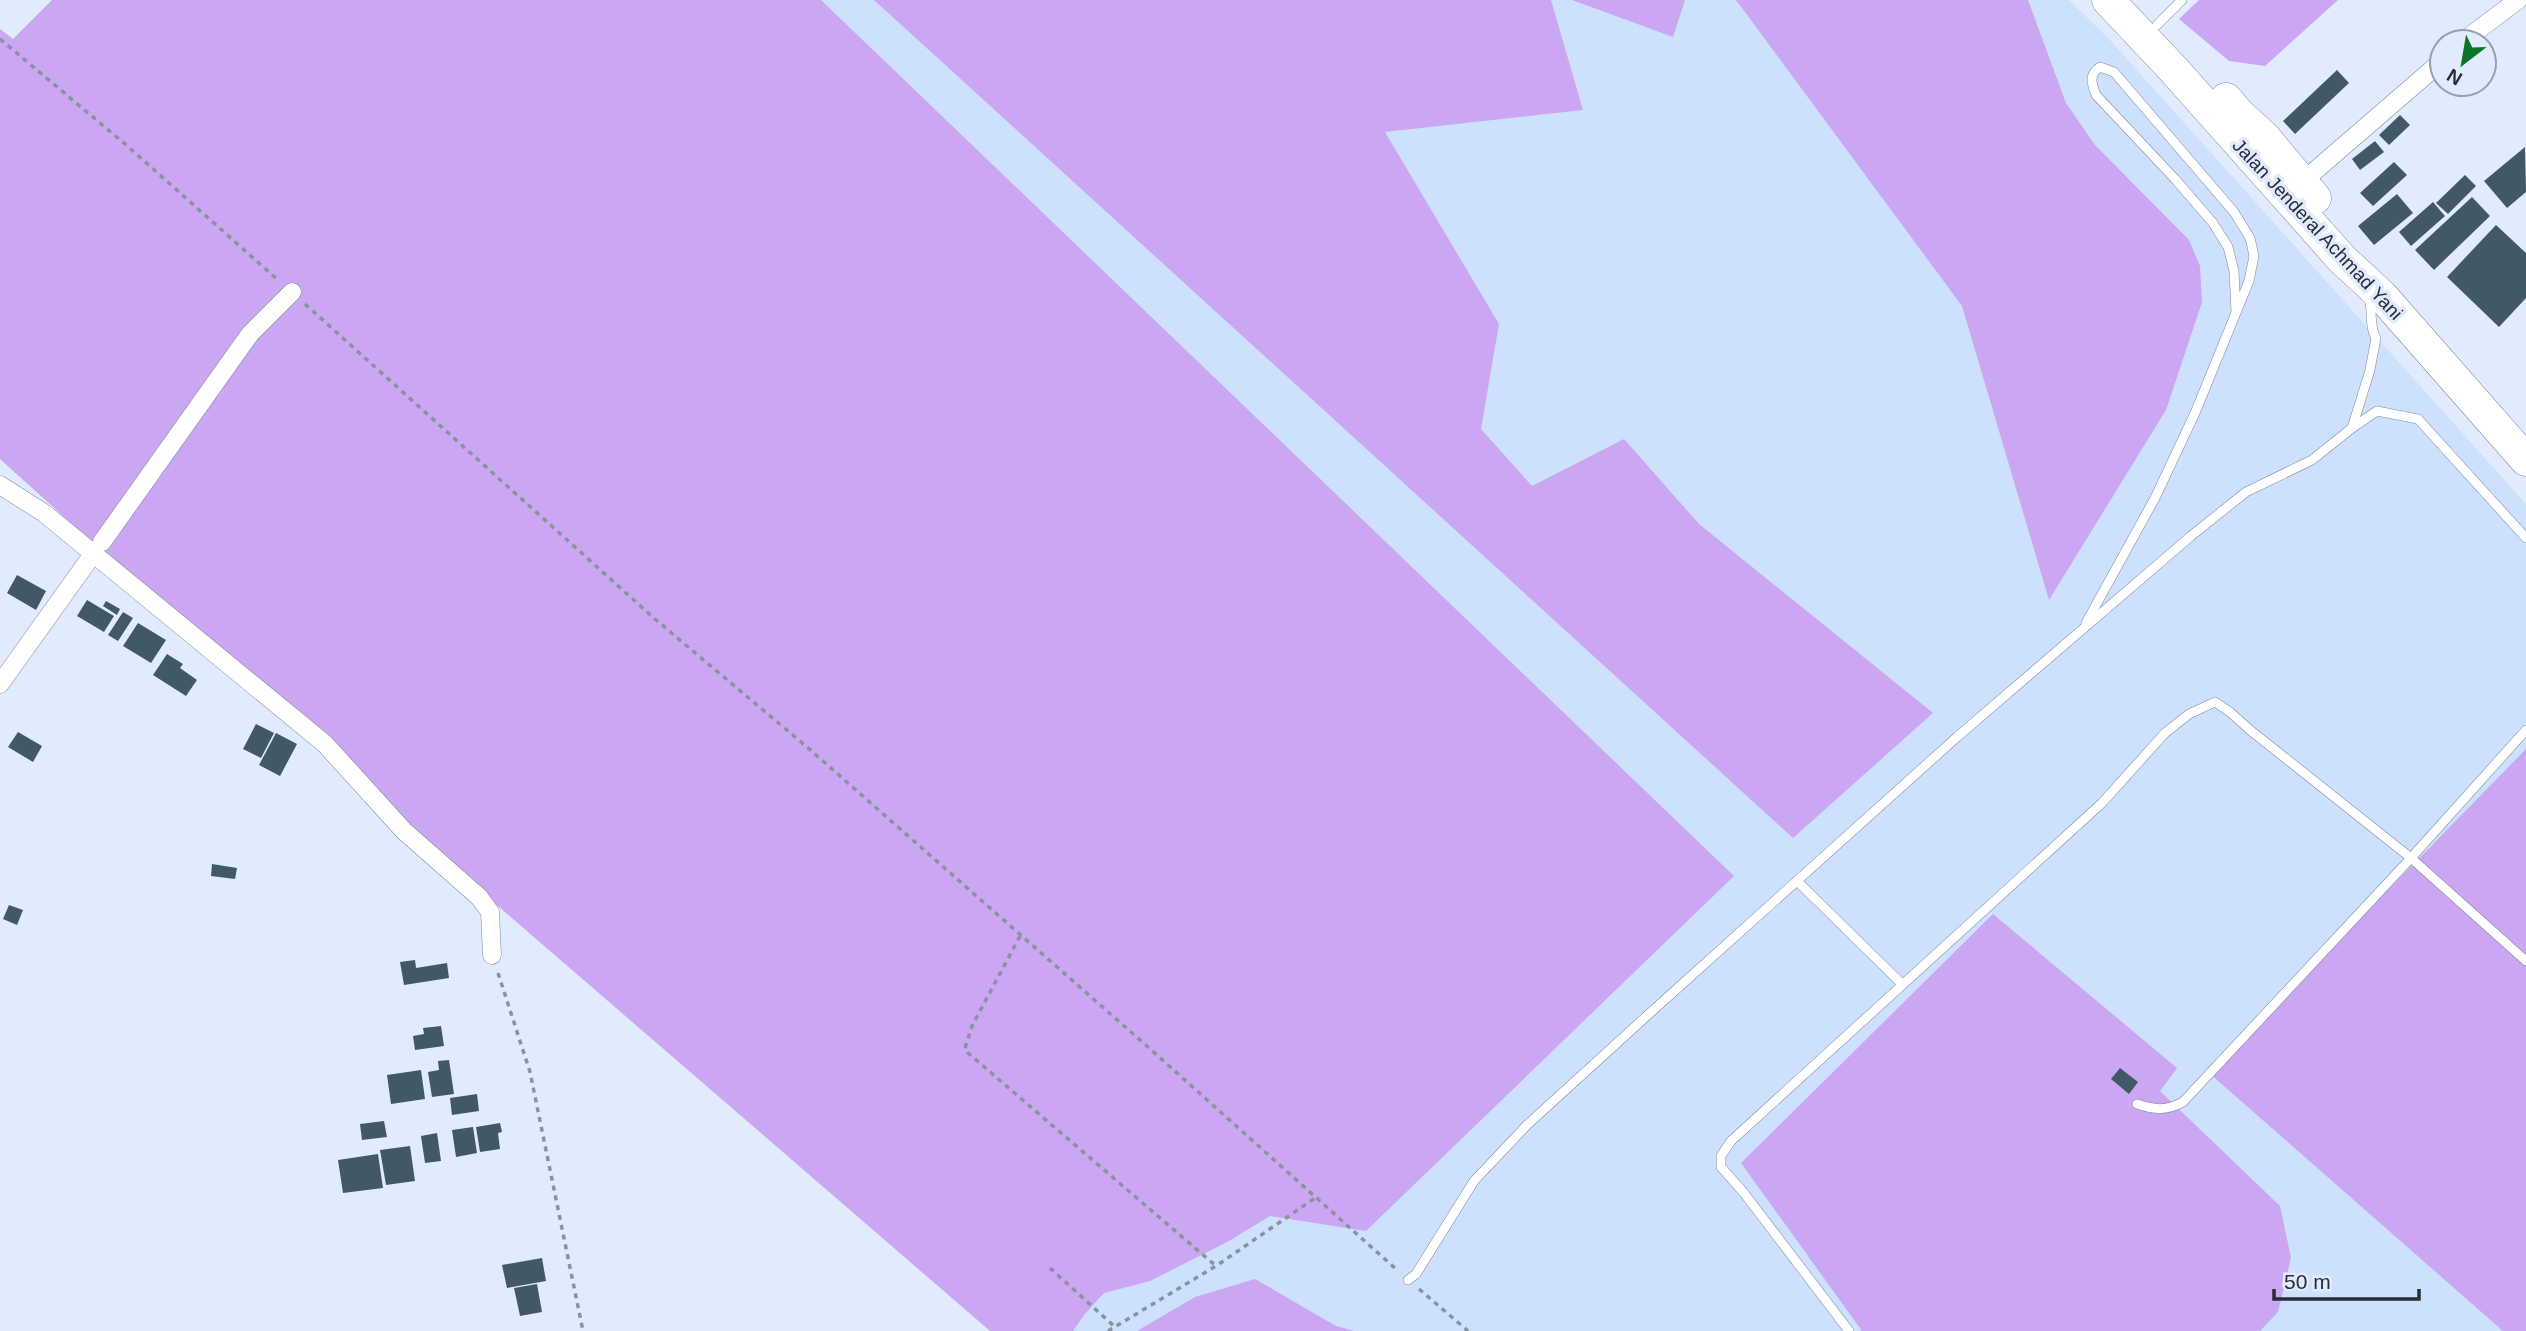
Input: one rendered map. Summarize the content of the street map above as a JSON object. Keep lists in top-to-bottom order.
{
  "streets": {
    "highway": ["Jalan Jenderal Achmad Yani"]
  },
  "scale_bar": "50 m",
  "north": "bottom left"
}
